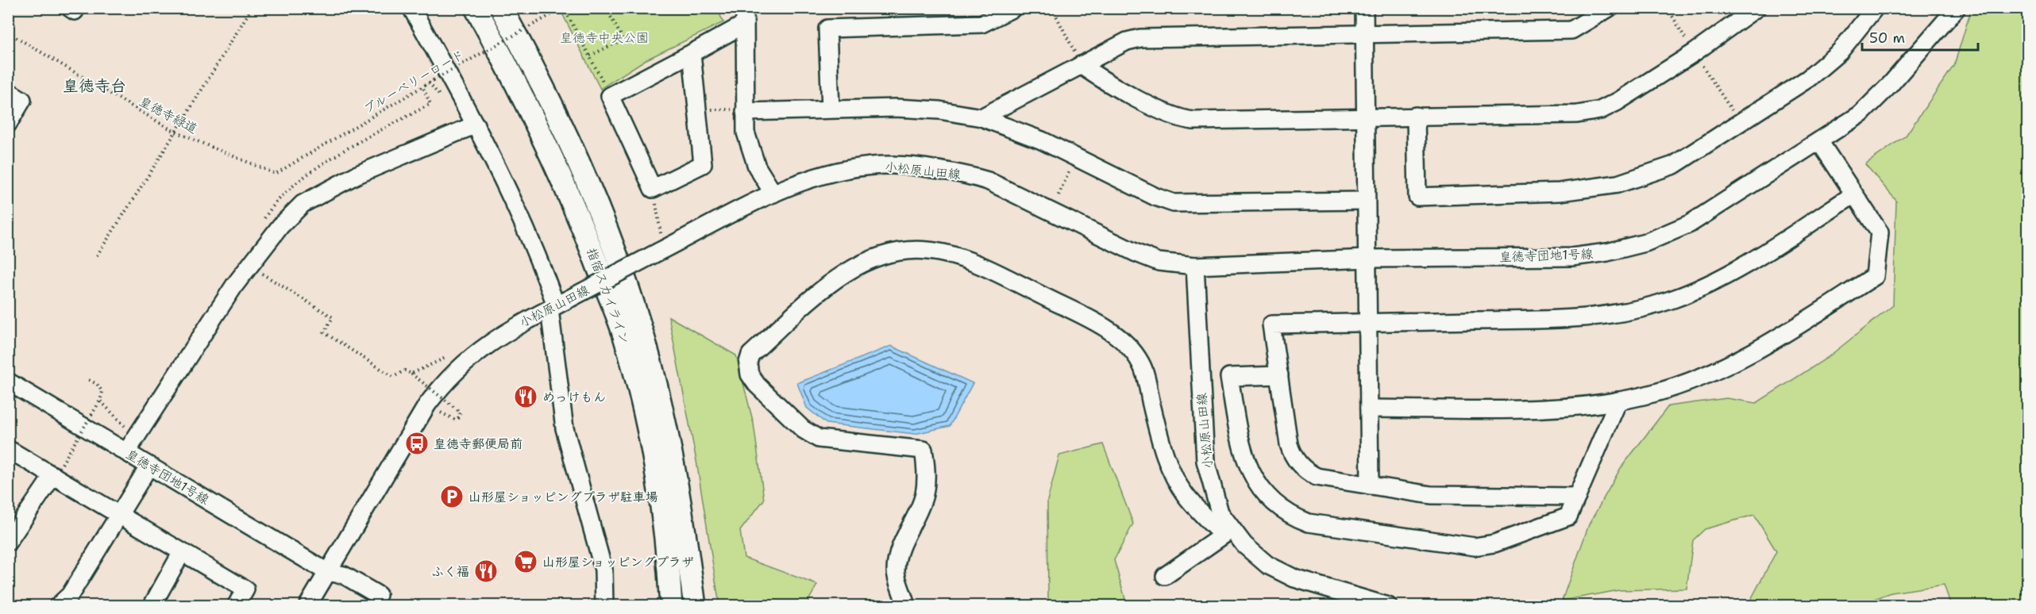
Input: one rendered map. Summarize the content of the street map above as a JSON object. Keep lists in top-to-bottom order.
{
  "streets": {
    "main road": ["指宿スカイライン"],
    "street": ["小松原山田線", "皇徳寺団地1号線"],
    "path": ["ブルーベリーロード", "皇徳寺緑道"]
  },
  "crossings": [
    ["ブルーベリーロード", "皇徳寺緑道"],
    ["小松原山田線", "皇徳寺団地1号線"]
  ],
  "districts": ["皇徳寺台"],
  "parks": ["皇徳寺中央公園"],
  "places": {
    "restaurant": ["めっけもん", "ふく福"],
    "bus stop": ["皇徳寺郵便局前"],
    "parking": ["山形屋ショッピングプラザ駐車場"],
    "supermarket": ["山形屋ショッピングプラザ"]
  },
  "scale_bar": "50 m"
}
